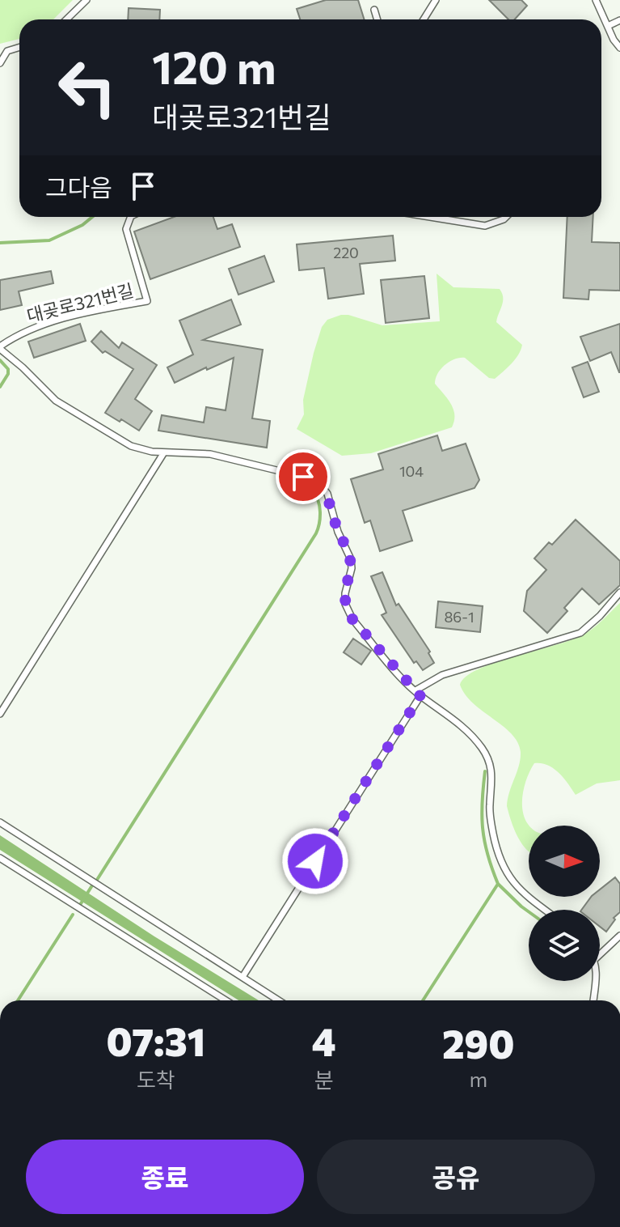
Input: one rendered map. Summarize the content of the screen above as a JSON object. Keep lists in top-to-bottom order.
{
  "streets": {
    "lane": ["대곶로321번길"]
  },
  "house_numbers": ["220", "104", "86-1"],
  "north": "right",
  "page": {
    "turn": ["120 m", "대곶로321번길"],
    "then": "그다음",
    "eta": [
      "07:31",
      "도착",
      "4",
      "분",
      "290",
      "m"
    ],
    "buttons": ["종료", "공유"]
  }
}
